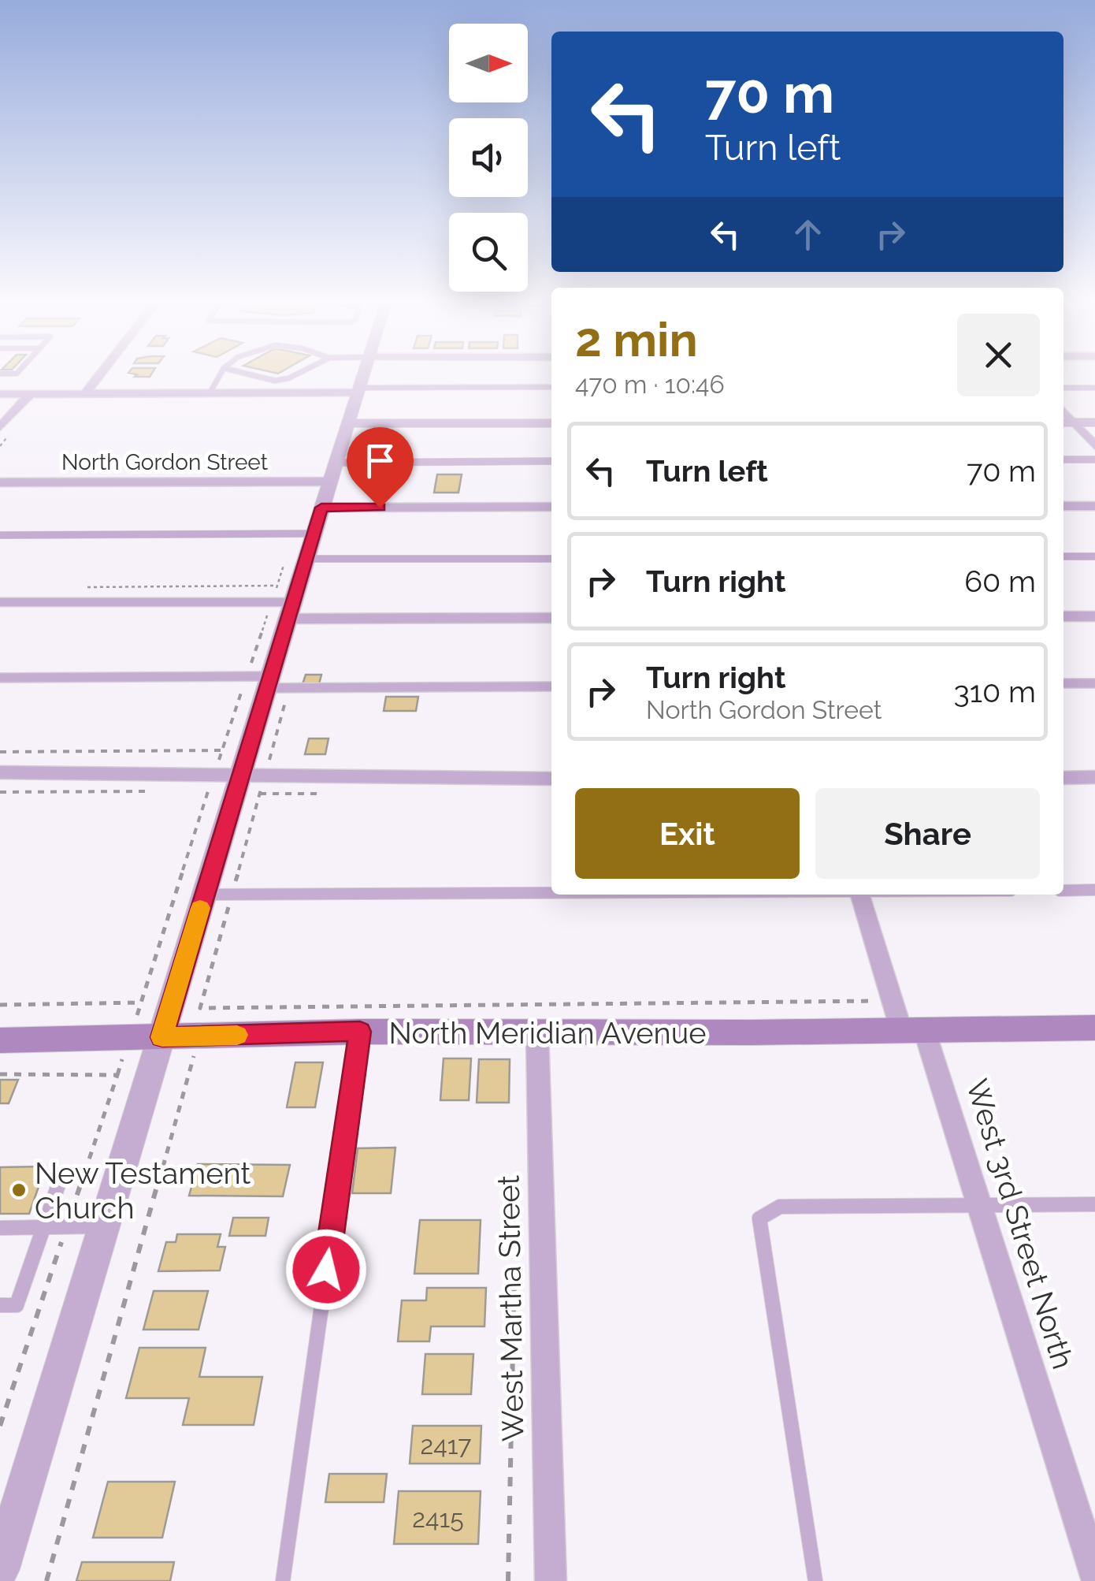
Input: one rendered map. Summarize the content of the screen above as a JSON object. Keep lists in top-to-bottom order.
{
  "streets": {
    "main road": ["North Meridian Avenue"],
    "street": ["North Gordon Street", "West 3rd Street North", "West Martha Street"]
  },
  "crossings": [
    ["North Meridian Avenue", "West 3rd Street North"],
    ["North Meridian Avenue", "West Martha Street"]
  ],
  "places": ["New Testament Church"],
  "house_numbers": ["2417", "2415"],
  "north": "right",
  "page": {
    "turn": ["70 m", "Turn left"],
    "heading": ["2 min", "470 m · 10:46"],
    "list": [
      {
        "name": "Turn left",
        "value": "70 m"
      },
      {
        "name": "Turn right",
        "value": "60 m"
      },
      {
        "name": "Turn right",
        "note": "North Gordon Street",
        "value": "310 m"
      }
    ],
    "buttons": ["Exit", "Share"]
  }
}
